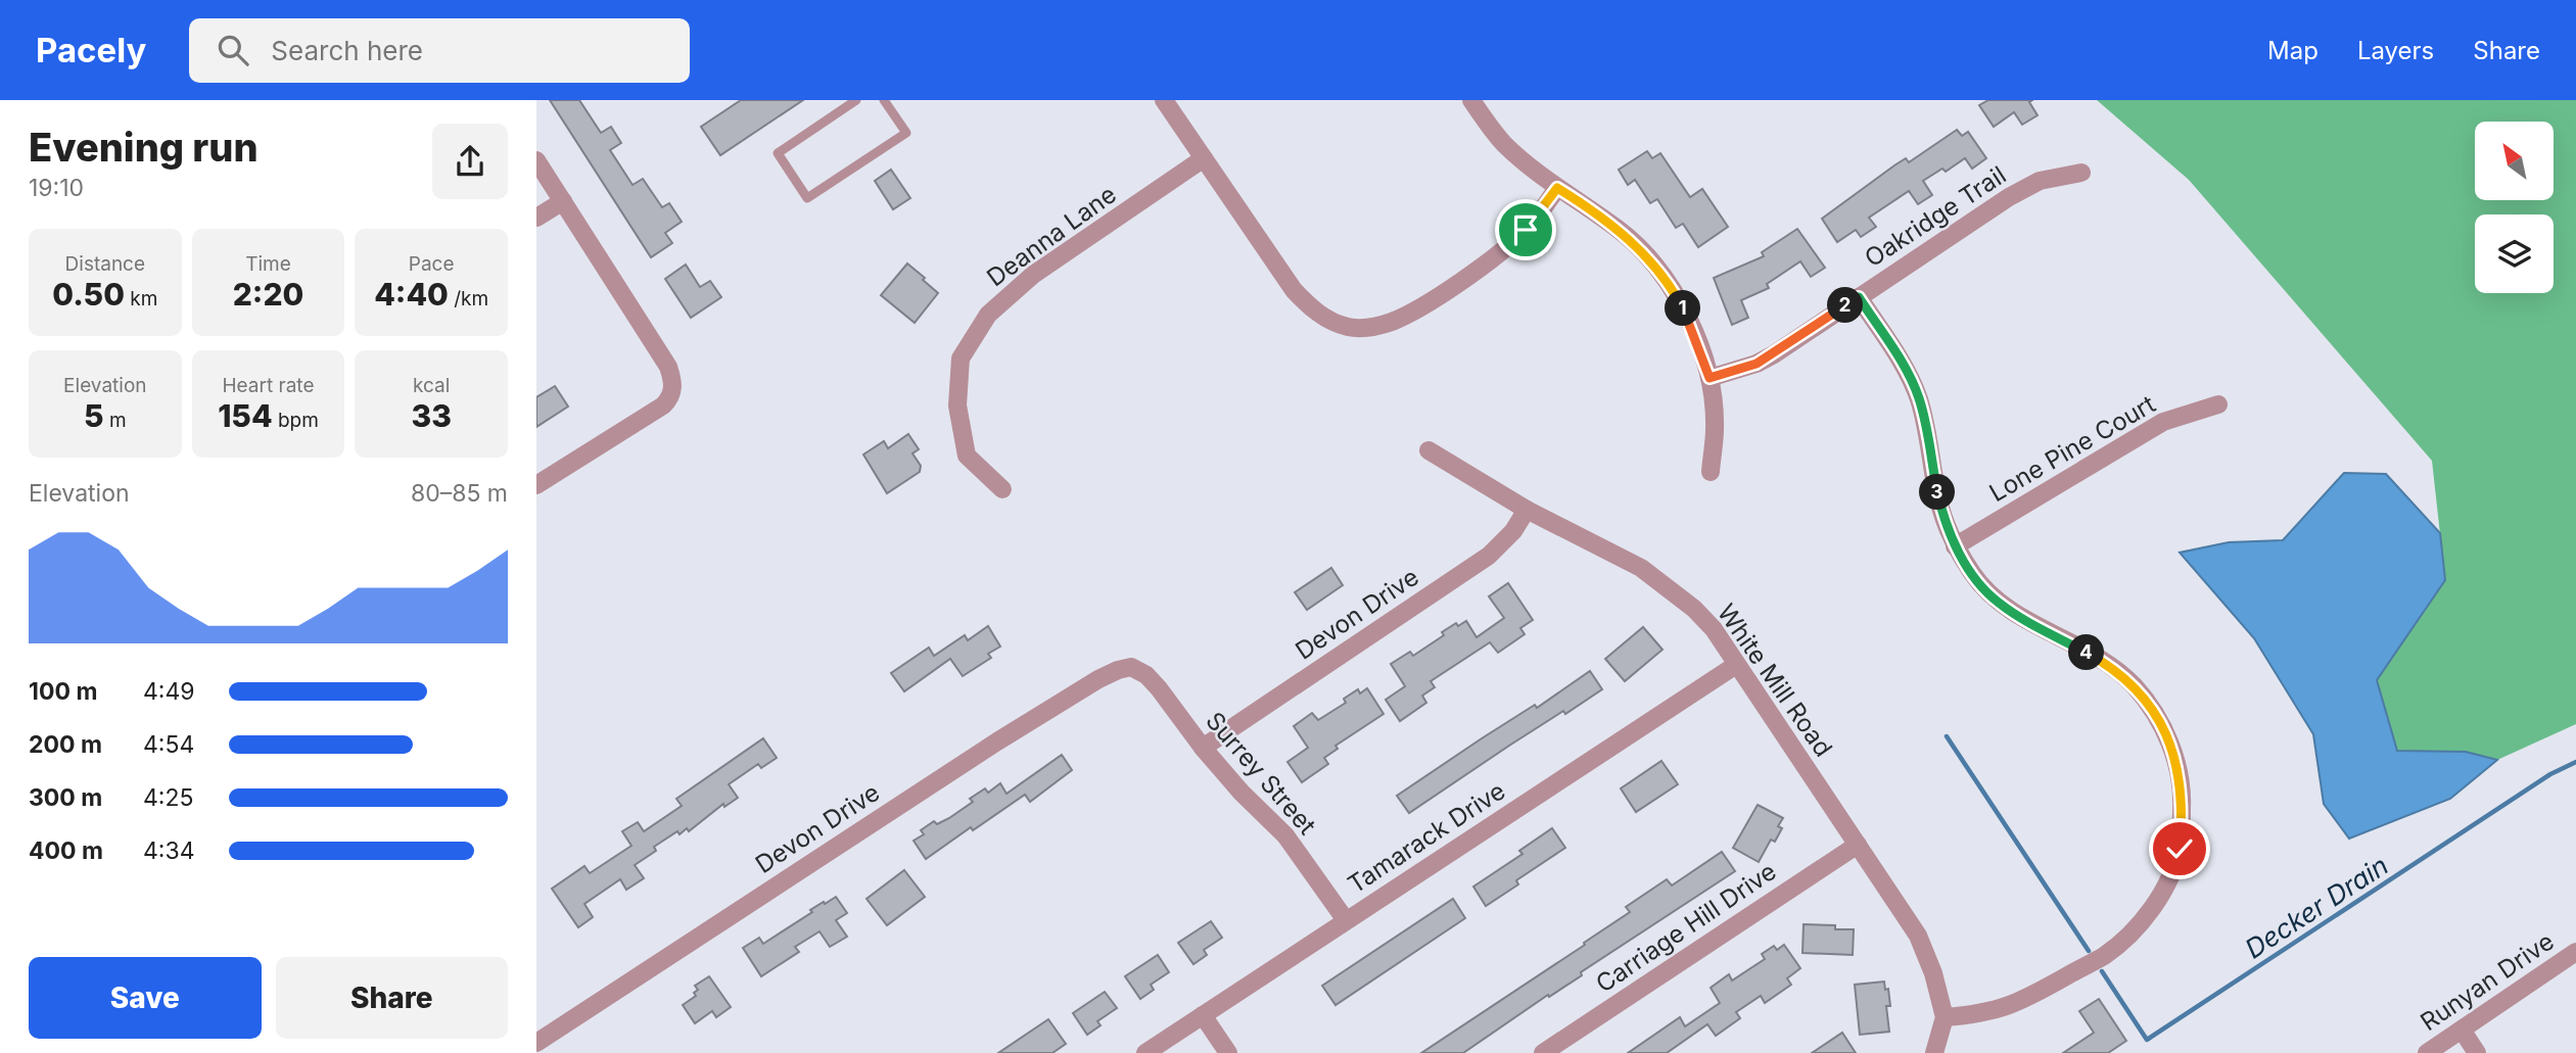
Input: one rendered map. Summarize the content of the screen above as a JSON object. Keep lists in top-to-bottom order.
{
  "streets": {
    "street": [
      "Oakridge Trail",
      "Deanna Lane",
      "Lone Pine Court",
      "Devon Drive",
      "White Mill Road",
      "Surrey Street",
      "Tamarack Drive",
      "Carriage Hill Drive",
      "Runyan Drive"
    ]
  },
  "crossings": [
    ["Devon Drive", "White Mill Road"],
    ["Devon Drive", "Surrey Street"],
    ["White Mill Road", "Tamarack Drive"],
    ["White Mill Road", "Carriage Hill Drive"],
    ["Surrey Street", "Tamarack Drive"]
  ],
  "water": ["Decker Drain"],
  "north": "top left",
  "page": {
    "header": "Pacely",
    "search": "Search here",
    "nav": ["Map", "Layers", "Share"],
    "heading": ["Evening run", "19:10"],
    "stats": [
      ["Distance", "0.50 km"],
      ["Time", "2:20"],
      ["Pace", "4:40 /km"],
      ["Elevation", "5 m"],
      ["Heart rate", "154 bpm"],
      ["kcal", "33"]
    ],
    "pins": [
      "2",
      "1",
      "3",
      "4"
    ],
    "chart": ["Elevation", "80–85 m"],
    "list": [
      {
        "name": "100 m",
        "note": "4:49"
      },
      {
        "name": "200 m",
        "note": "4:54"
      },
      {
        "name": "300 m",
        "note": "4:25"
      },
      {
        "name": "400 m",
        "note": "4:34"
      }
    ],
    "buttons": ["Save", "Share"]
  }
}
